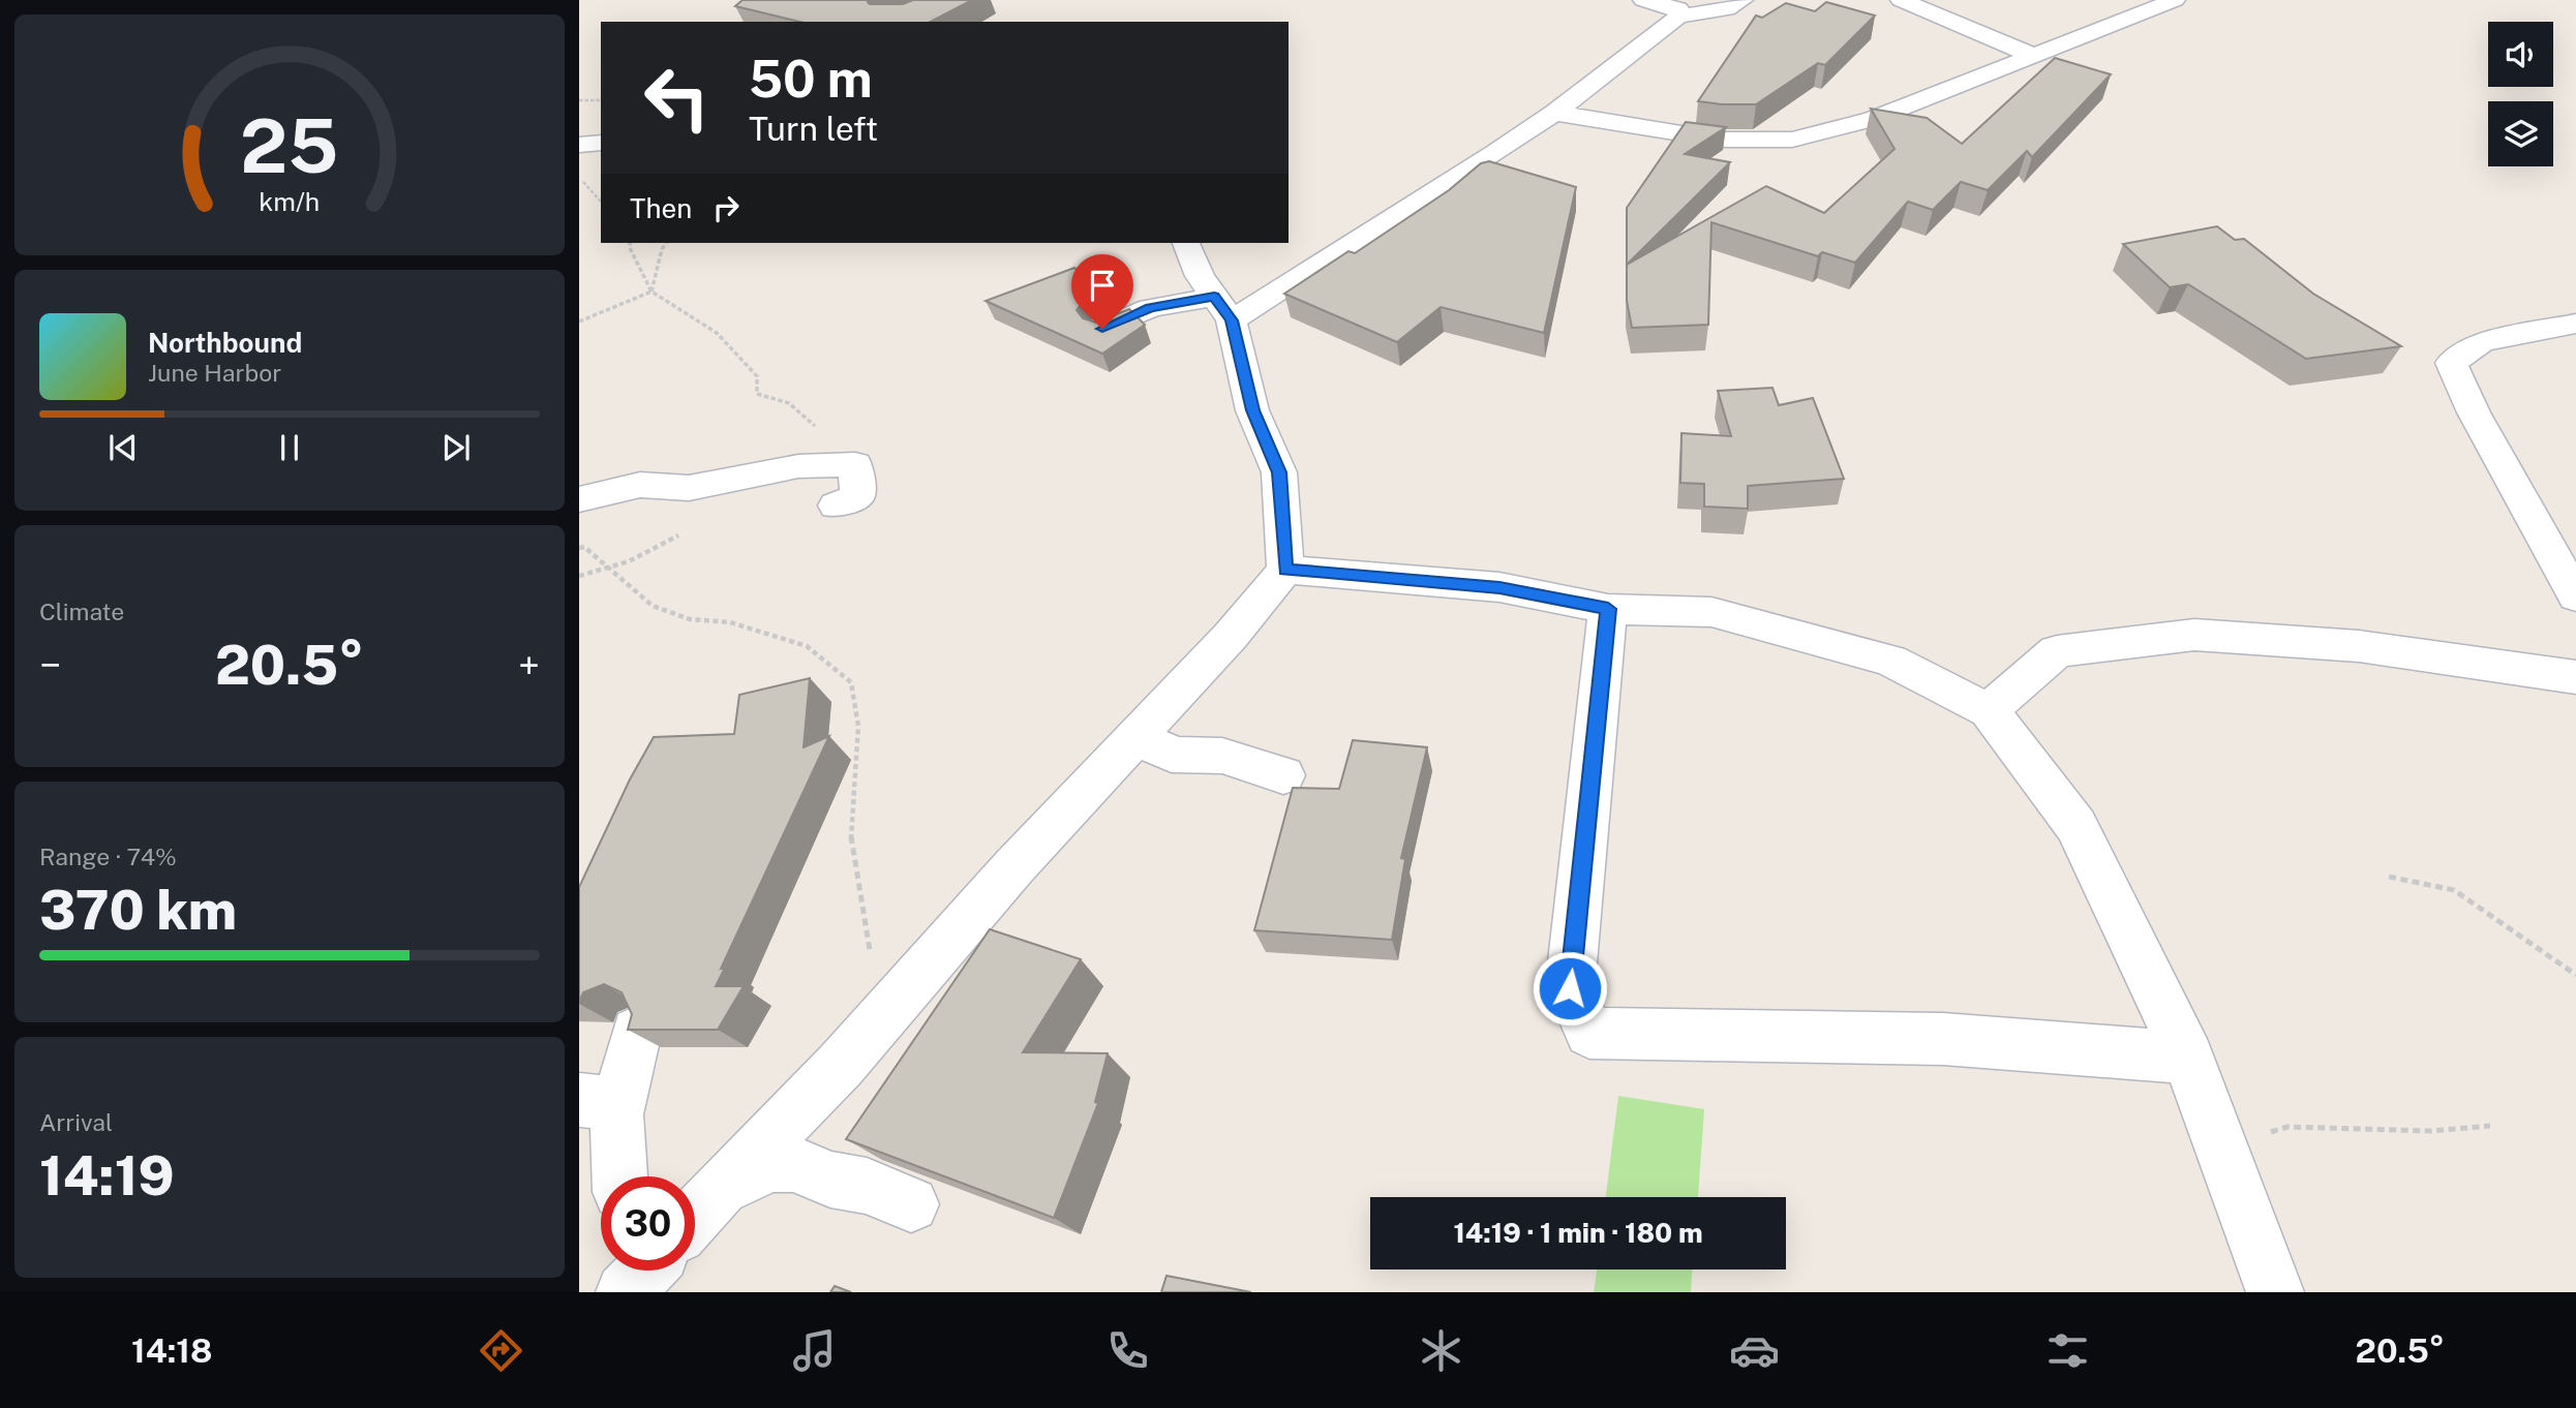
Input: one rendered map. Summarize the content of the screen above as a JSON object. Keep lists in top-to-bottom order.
{
  "page": {
    "turn": ["50 m", "Turn left"],
    "then": "Then",
    "song": ["Northbound", "June Harbor"],
    "tile": [
      "Climate",
      ["Range · 74%", "370 km"],
      ["Arrival", "14:19"]
    ],
    "heat": ["−", "20.5°", "+"],
    "limit": "30",
    "trip": "14:19 · 1 min · 180 m",
    "tabs": ["14:18", "20.5°"],
    "gauge": ["25", "km/h"]
  }
}
